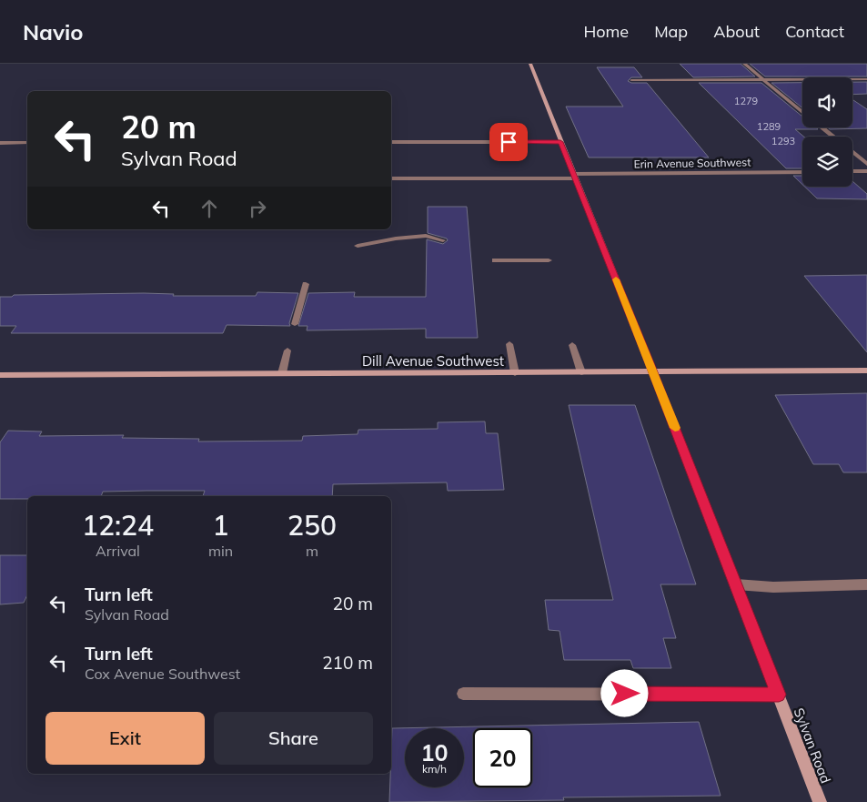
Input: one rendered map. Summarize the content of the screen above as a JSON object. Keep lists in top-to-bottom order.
{
  "streets": {
    "main road": ["Dill Avenue Southwest", "Sylvan Road"],
    "street": ["Erin Avenue Southwest"]
  },
  "crossings": [
    ["Erin Avenue Southwest", "Sylvan Road"],
    ["Dill Avenue Southwest", "Sylvan Road"]
  ],
  "house_numbers": ["1279", "1289", "1293"],
  "page": {
    "header": "Navio",
    "nav": [
      "Home",
      "Map",
      "About",
      "Contact"
    ],
    "turn": ["20 m", "Sylvan Road"],
    "eta": [
      "12:24",
      "Arrival",
      "1",
      "min",
      "250",
      "m"
    ],
    "list": [
      {
        "name": "Turn left",
        "note": "Sylvan Road",
        "value": "20 m"
      },
      {
        "name": "Turn left",
        "note": "Cox Avenue Southwest",
        "value": "210 m"
      }
    ],
    "buttons": ["Exit", "Share"],
    "speed": "10 km/h",
    "limit": "20"
  }
}
